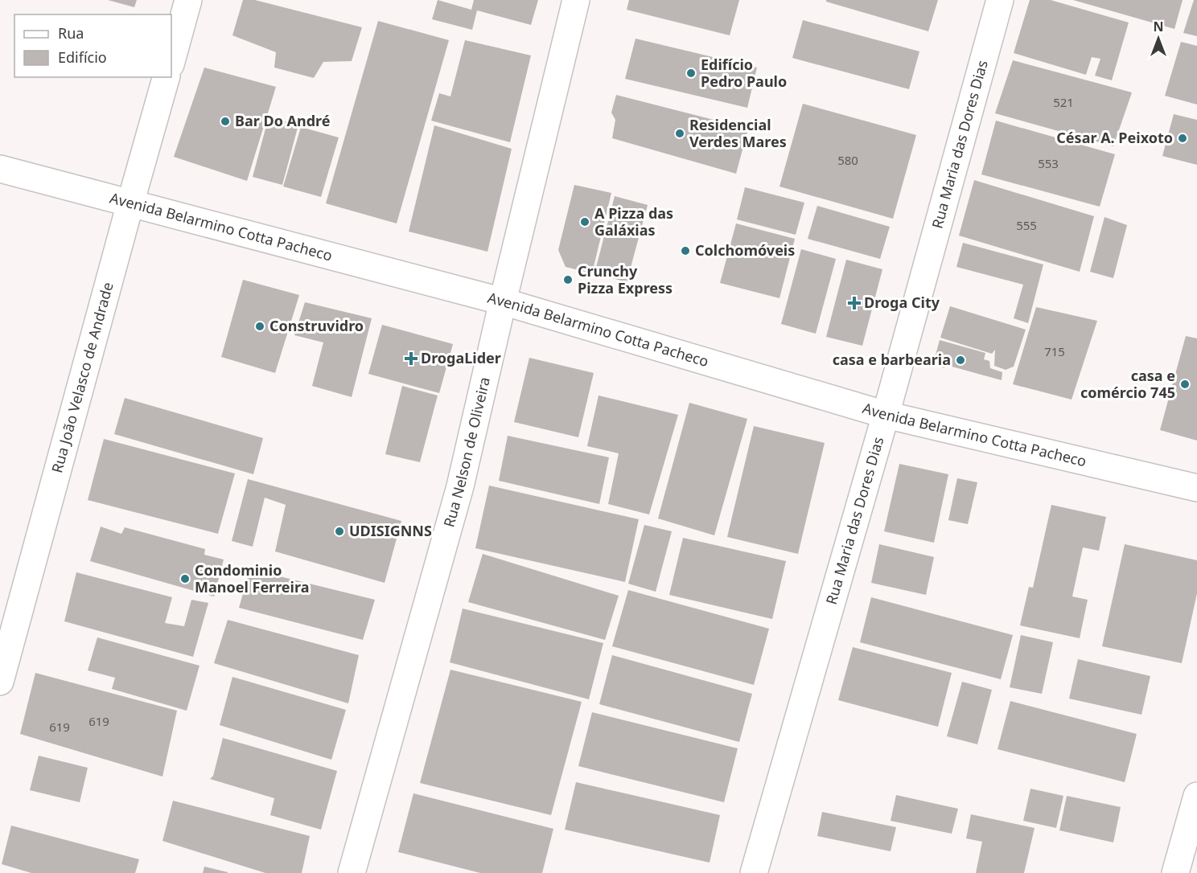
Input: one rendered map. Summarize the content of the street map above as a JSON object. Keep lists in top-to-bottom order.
{
  "streets": {
    "street": [
      "Rua Maria das Dores Dias",
      "Avenida Belarmino Cotta Pacheco",
      "Rua João Velasco de Andrade",
      "Rua Nelson de Oliveira"
    ]
  },
  "crossings": [
    ["Rua Maria das Dores Dias", "Avenida Belarmino Cotta Pacheco"],
    ["Avenida Belarmino Cotta Pacheco", "Rua João Velasco de Andrade"],
    ["Avenida Belarmino Cotta Pacheco", "Rua Nelson de Oliveira"]
  ],
  "places": {
    "other": [
      "Edifício Pedro Paulo",
      "Bar Do André",
      "Residencial Verdes Mares",
      "César A. Peixoto",
      "A Pizza das Galáxias",
      "Colchomóveis",
      "Crunchy Pizza Express",
      "Construvidro",
      "casa e barbearia",
      "casa e comércio 745",
      "UDISIGNNS",
      "Condominio Manoel Ferreira"
    ],
    "health": ["Droga City", "DrogaLider"]
  },
  "house_numbers": [
    "521",
    "580",
    "553",
    "555",
    "715",
    "619",
    "619"
  ],
  "legend": ["Rua", "Edifício"],
  "north": "top"
}
